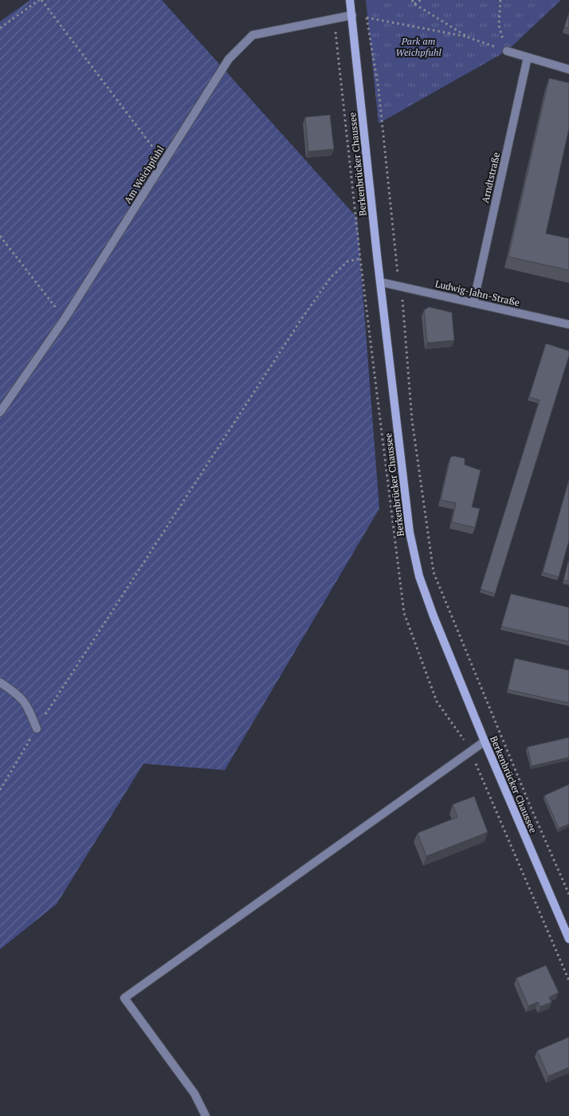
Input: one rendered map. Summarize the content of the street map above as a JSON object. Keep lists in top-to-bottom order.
{
  "streets": {
    "main road": ["Berkenbrücker Chaussee"],
    "street": ["Am Weichpfuhl", "Arndtstraße", "Ludwig-Jahn-Straße"]
  },
  "crossings": [
    ["Berkenbrücker Chaussee", "Am Weichpfuhl"],
    ["Berkenbrücker Chaussee", "Ludwig-Jahn-Straße"],
    ["Arndtstraße", "Ludwig-Jahn-Straße"]
  ],
  "parks": ["Park am Weichpfuhl"]
}
